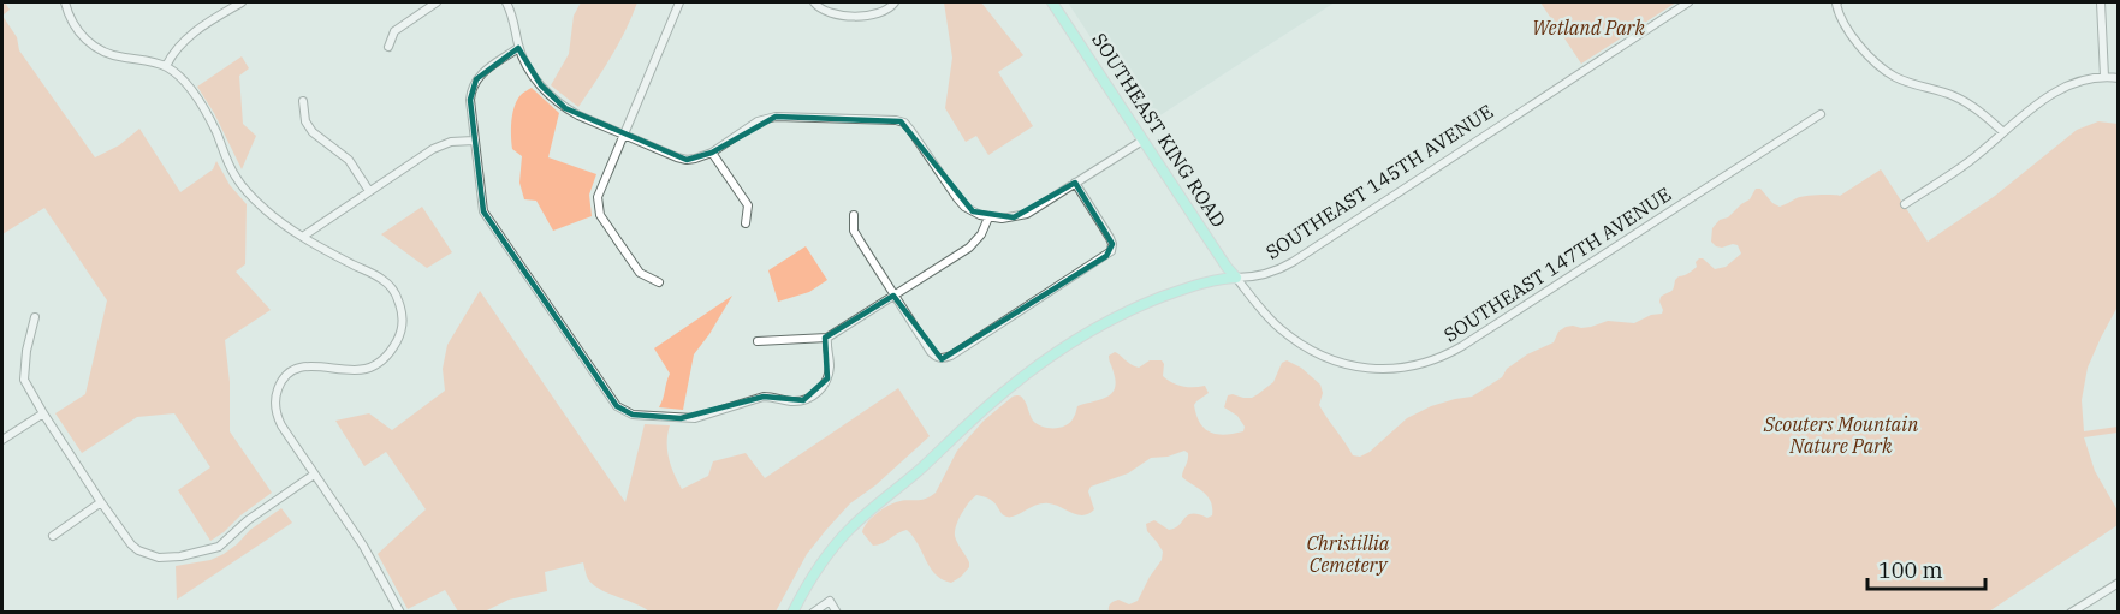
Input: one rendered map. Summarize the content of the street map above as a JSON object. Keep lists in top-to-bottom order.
{
  "streets": {
    "main road": ["SOUTHEAST KING ROAD", "SOUTHEAST 145TH AVENUE"],
    "street": ["SOUTHEAST 147TH AVENUE"]
  },
  "crossings": [
    ["SOUTHEAST KING ROAD", "SOUTHEAST 145TH AVENUE"],
    ["SOUTHEAST KING ROAD", "SOUTHEAST 147TH AVENUE"],
    ["SOUTHEAST 145TH AVENUE", "SOUTHEAST 147TH AVENUE"]
  ],
  "parks": ["Wetland Park", "Scouters Mountain Nature Park", "Christillia Cemetery"],
  "scale_bar": "100 m"
}
